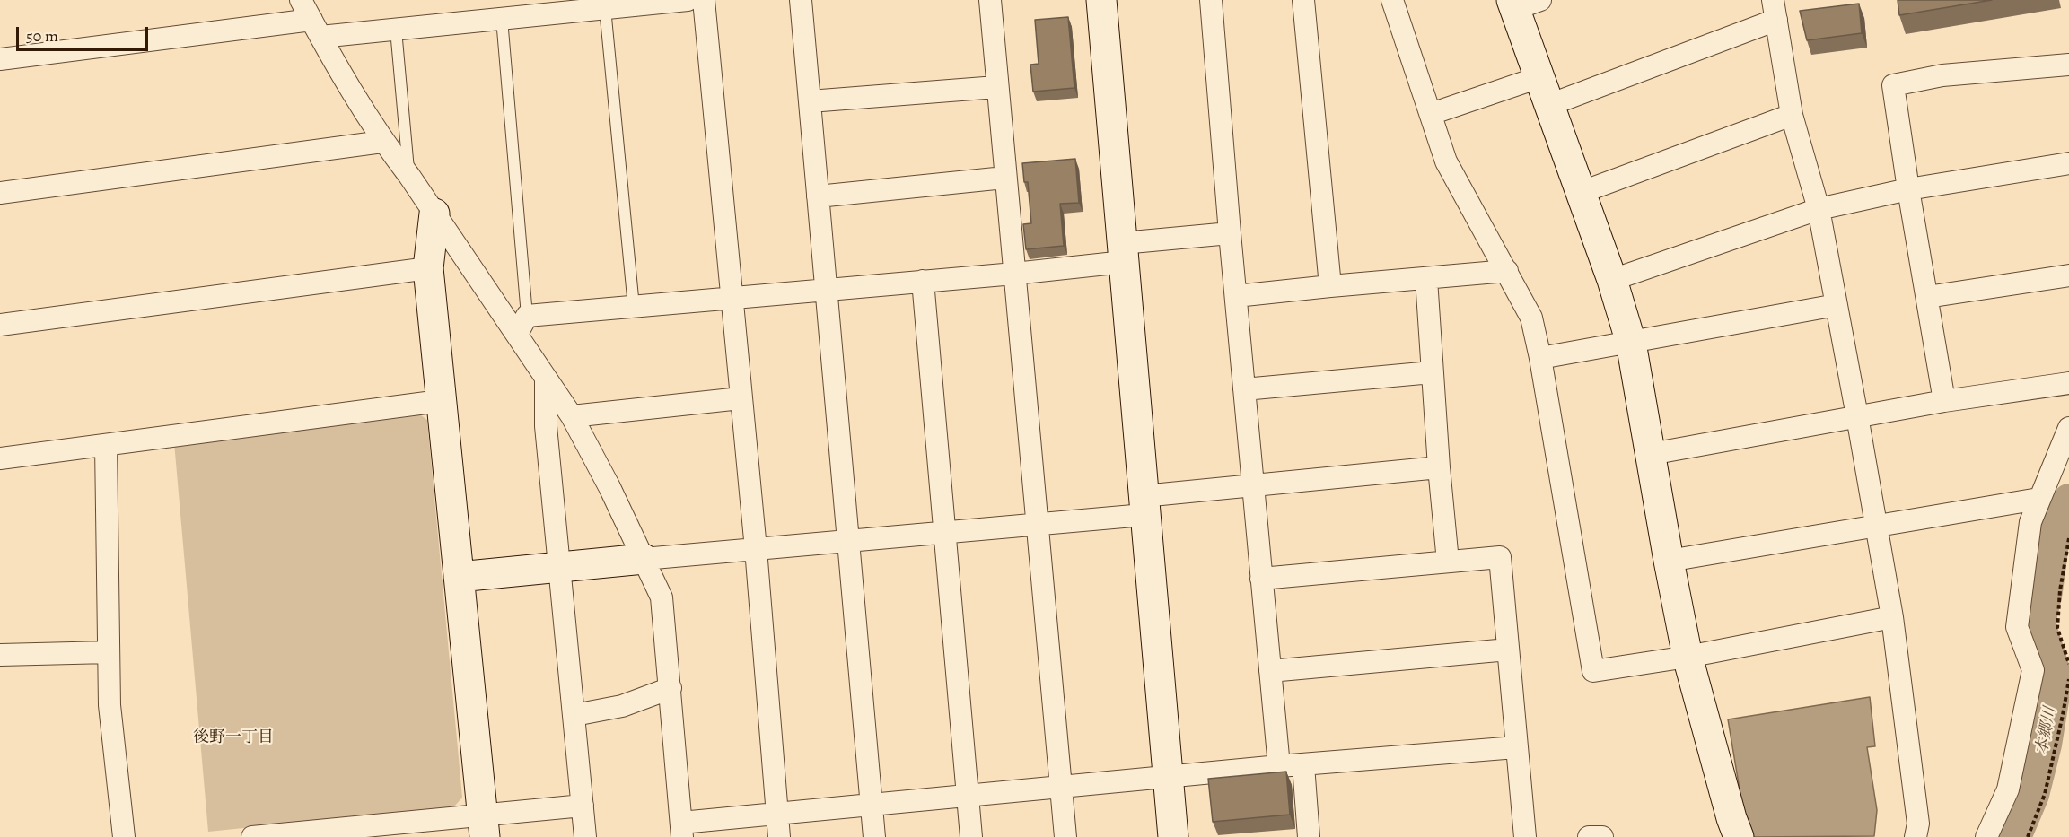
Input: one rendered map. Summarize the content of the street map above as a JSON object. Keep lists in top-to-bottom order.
{
  "districts": ["後野一丁目"],
  "water": ["本郷川"],
  "scale_bar": "50 m"
}
